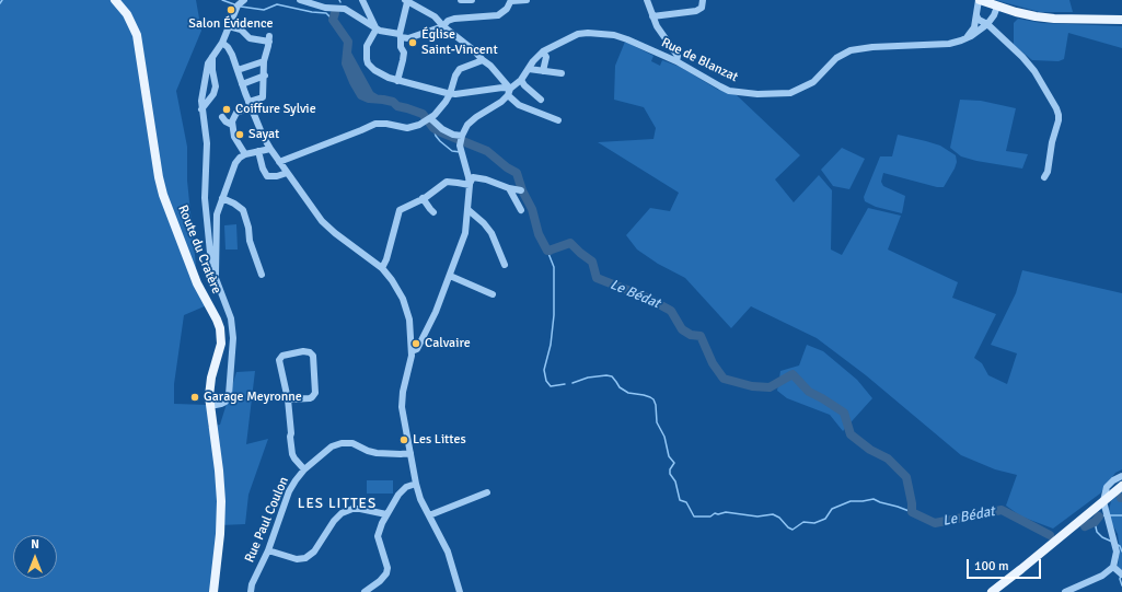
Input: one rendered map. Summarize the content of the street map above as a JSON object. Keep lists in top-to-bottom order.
{
  "streets": {
    "main road": ["Route du Cratère"],
    "street": ["Rue de Blanzat", "Rue Paul Coulon"]
  },
  "districts": ["LES LITTES"],
  "water": ["Le Bédat"],
  "places": [
    "Salon Évidence",
    "Église Saint-Vincent",
    "Coiffure Sylvie",
    "Sayat",
    "Calvaire",
    "Garage Meyronne",
    "Les Littes"
  ],
  "scale_bar": "100 m",
  "north": "top"
}
